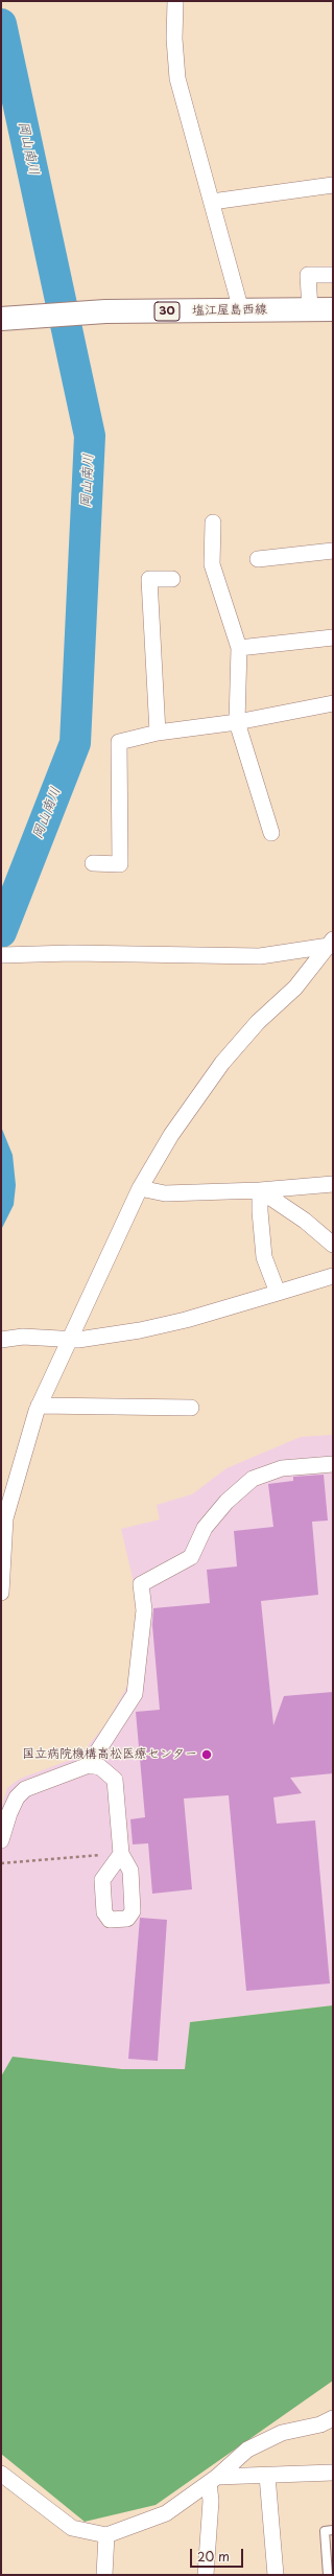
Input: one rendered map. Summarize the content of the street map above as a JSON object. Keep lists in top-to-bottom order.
{
  "streets": {
    "main road": ["塩江屋島西線", "30"]
  },
  "water": ["岡山南川"],
  "places": ["国立病院機構高松医療センター"],
  "scale_bar": "20 m"
}
